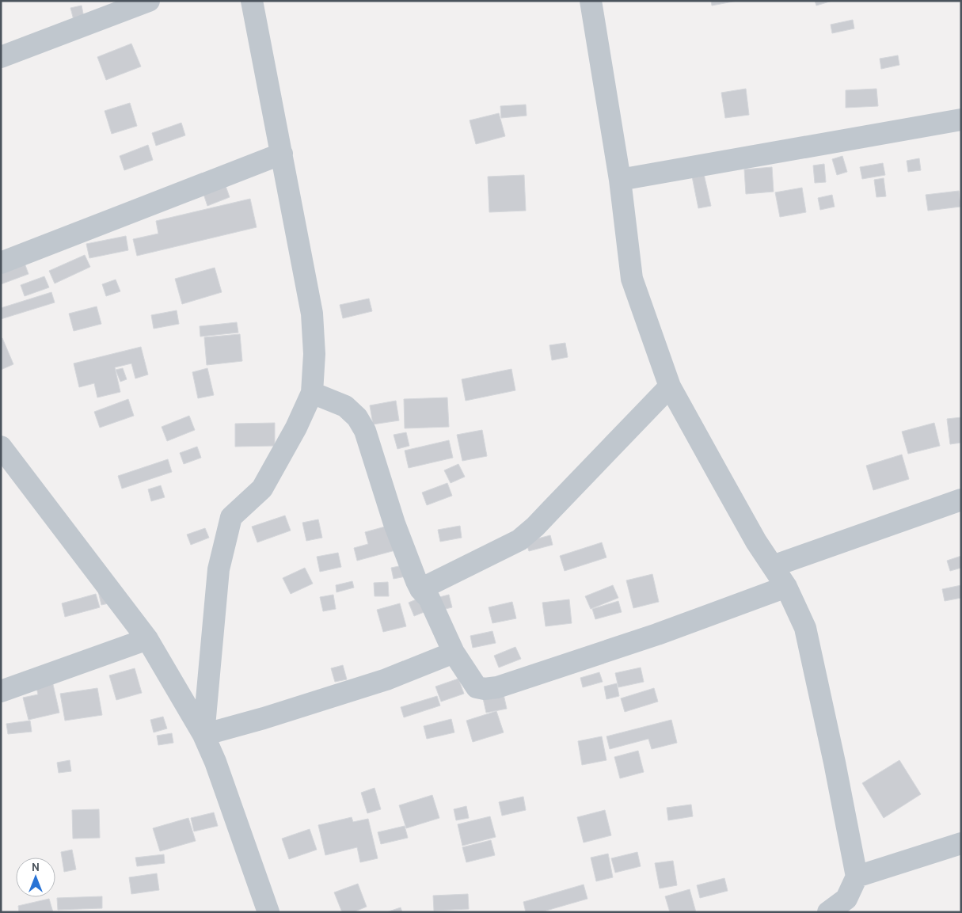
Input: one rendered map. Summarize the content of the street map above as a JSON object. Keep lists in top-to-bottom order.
{
  "north": "top"
}
